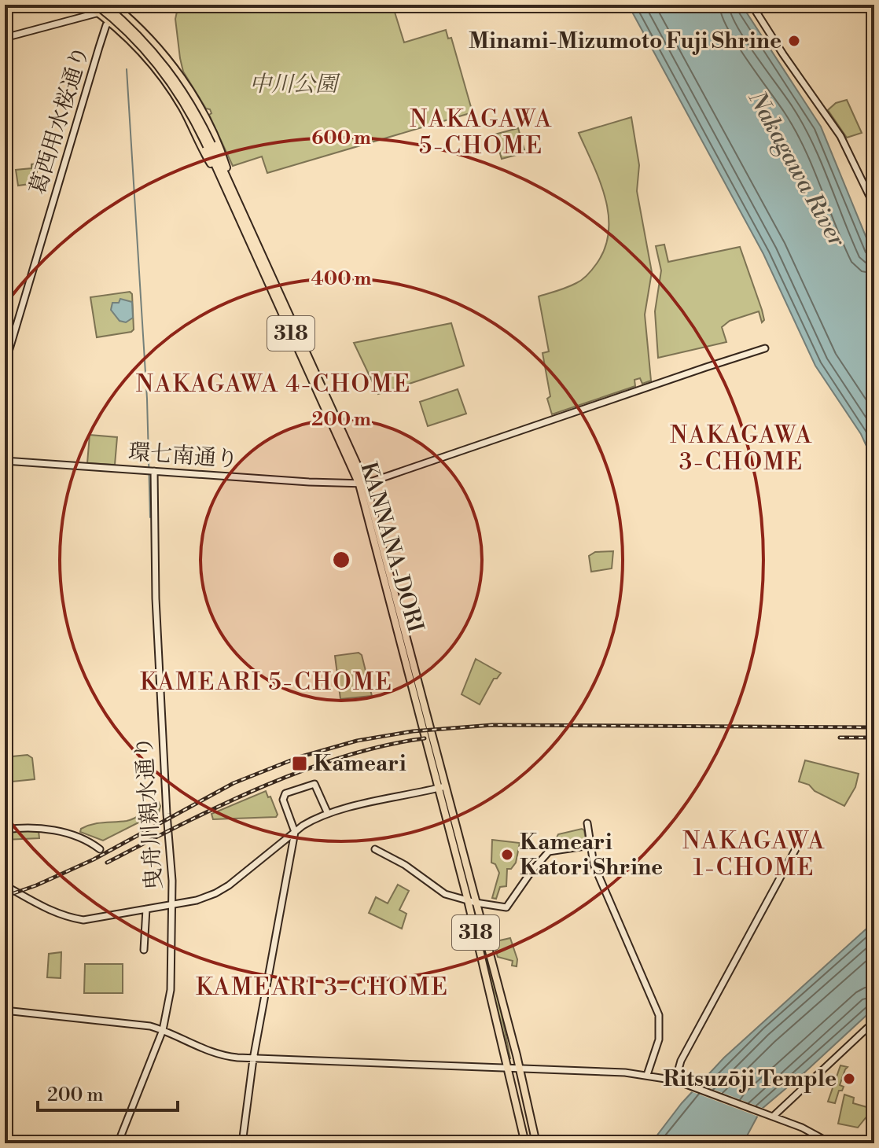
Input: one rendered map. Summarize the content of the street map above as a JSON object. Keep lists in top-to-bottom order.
{
  "streets": {
    "main road": ["318", "KANNANA-DORI"],
    "street": ["葛西用水桜通り", "環七南通り", "曳舟川親水通り"]
  },
  "crossings": [
    ["葛西用水桜通り", "318"],
    ["318", "KANNANA-DORI"],
    ["環七南通り", "KANNANA-DORI"],
    ["環七南通り", "曳舟川親水通り"]
  ],
  "districts": [
    "NAKAGAWA 5-CHOME",
    "NAKAGAWA 4-CHOME",
    "NAKAGAWA 3-CHOME",
    "KAMEARI 5-CHOME",
    "NAKAGAWA 1-CHOME",
    "KAMEARI 3-CHOME"
  ],
  "water": ["Nakagawa River"],
  "parks": ["中川公園"],
  "places": {
    "other": ["Minami-Mizumoto Fuji Shrine", "Kameari Katori Shrine", "Ritsuzōji Temple"],
    "transit": ["Kameari"]
  },
  "scale_bar": "200 m",
  "rings": ["600 m", "400 m", "200 m"]
}
